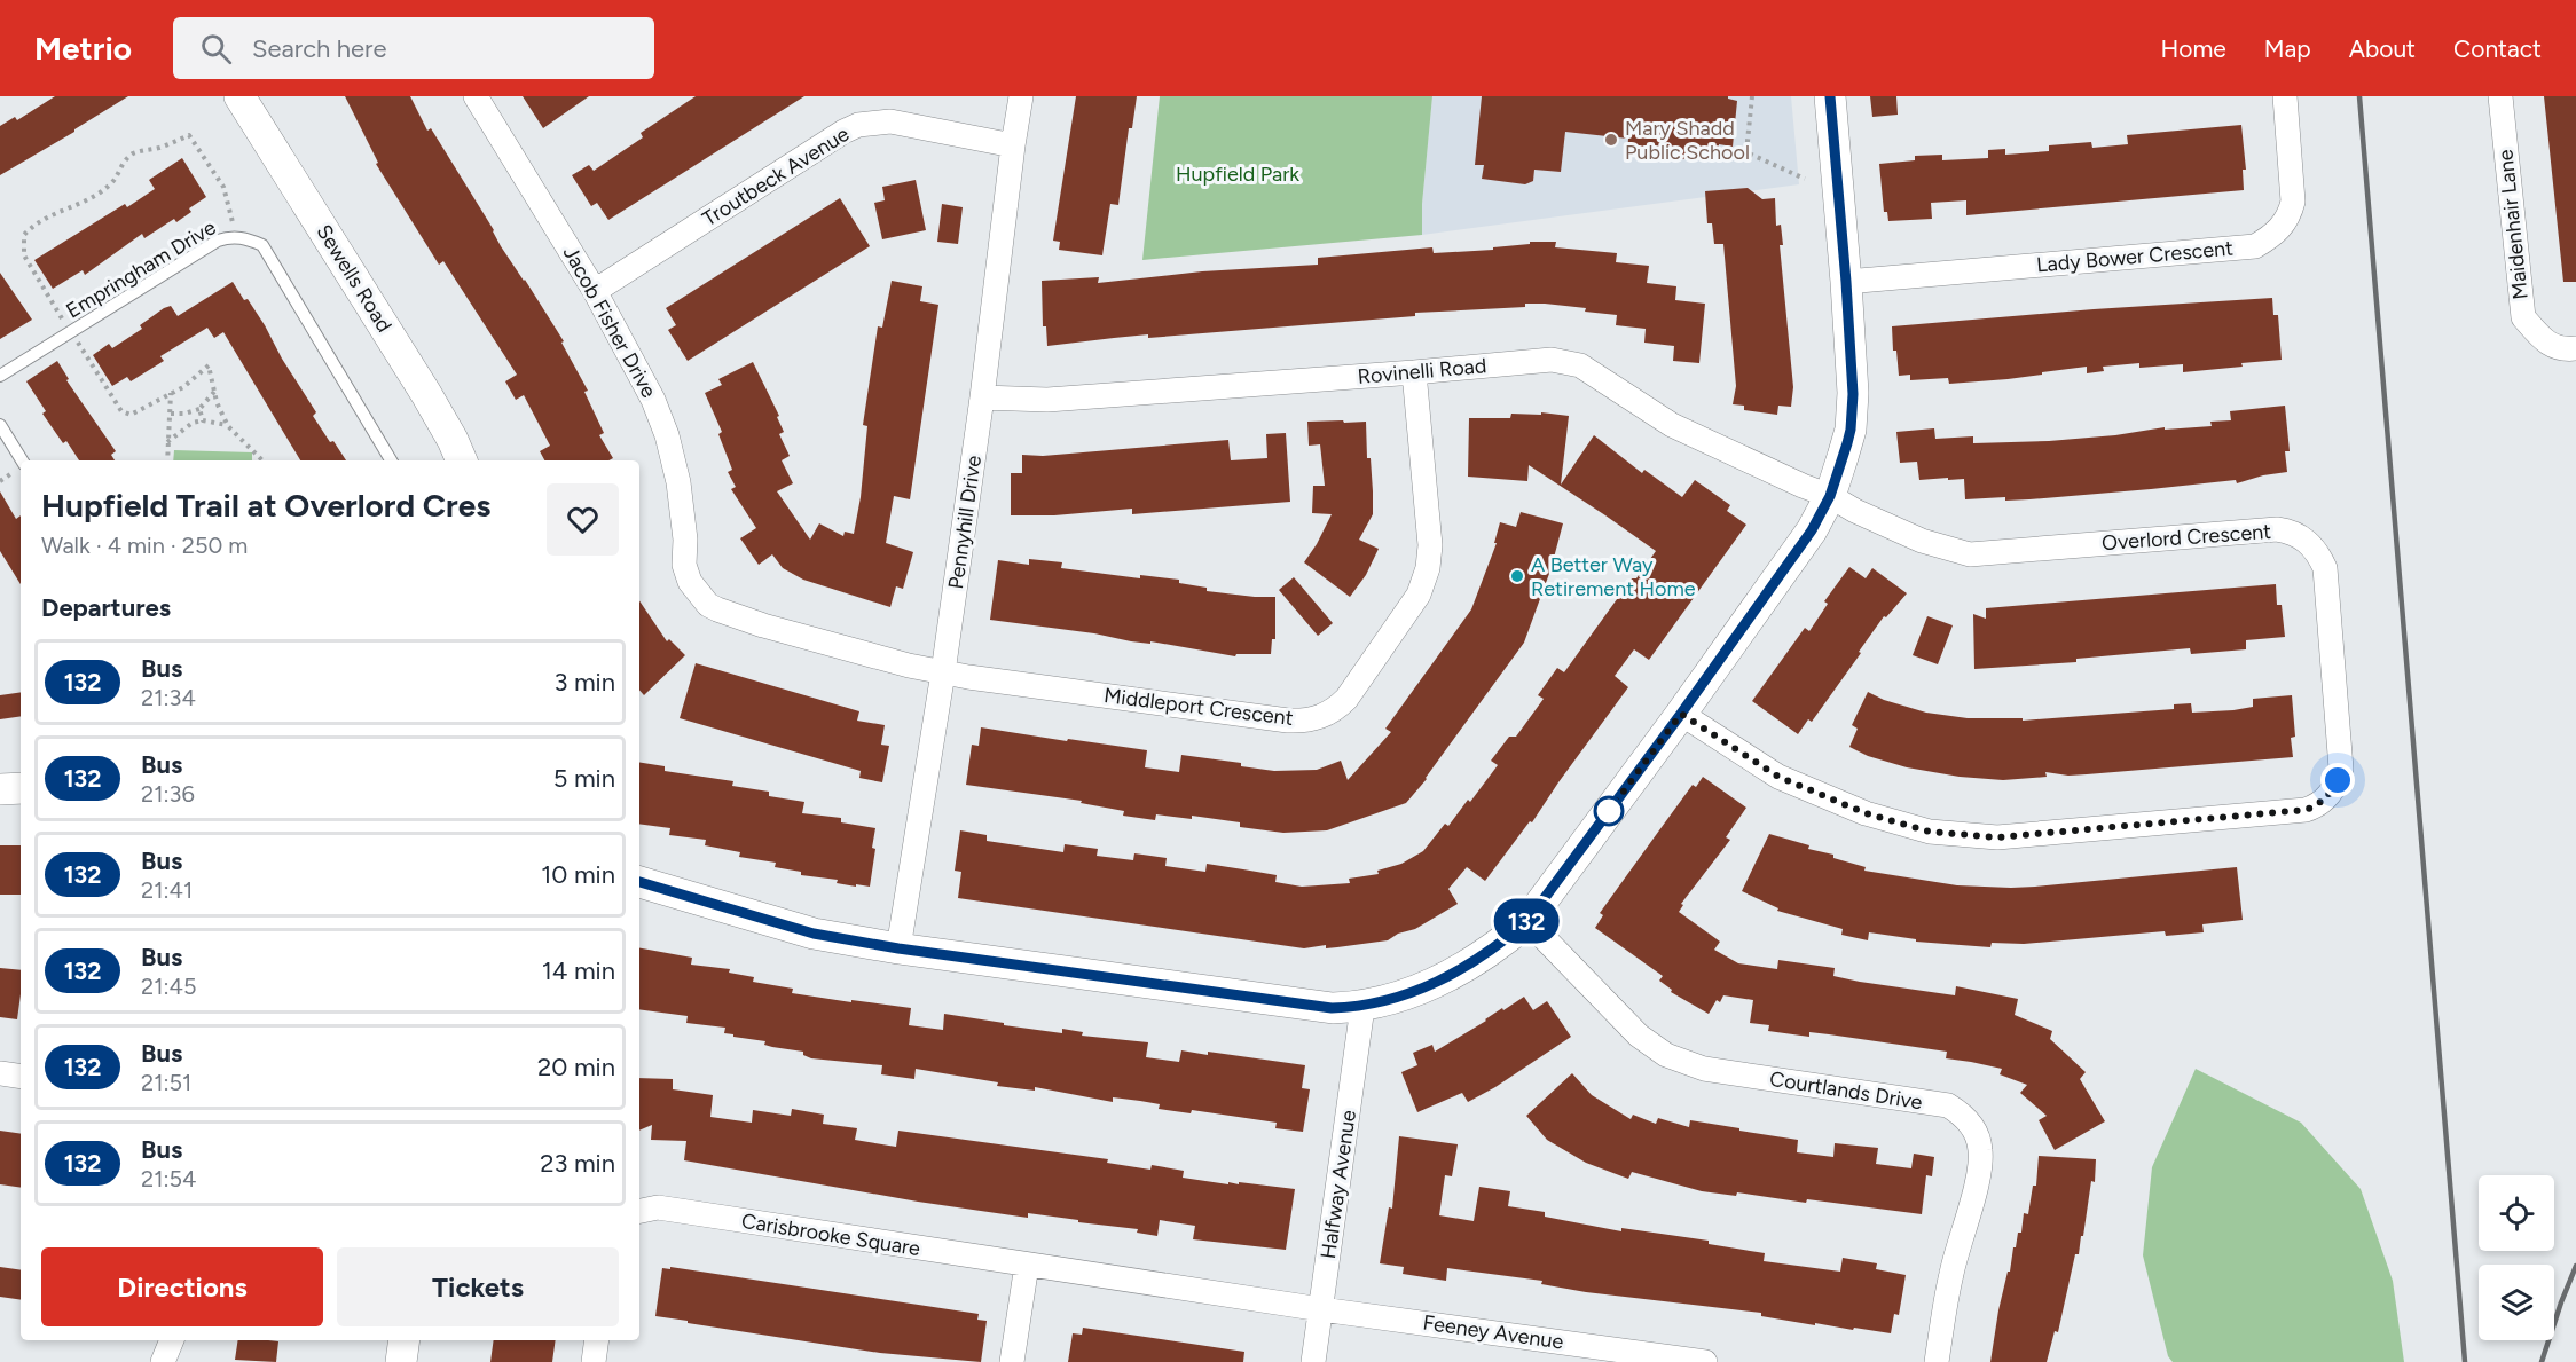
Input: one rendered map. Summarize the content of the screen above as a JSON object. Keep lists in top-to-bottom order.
{
  "streets": {
    "street": [
      "Troutbeck Avenue",
      "Maidenhair Lane",
      "Lady Bower Crescent",
      "Sewells Road",
      "Jacob Fisher Drive",
      "Rovinelli Road",
      "Pennyhill Drive",
      "Overlord Crescent",
      "Middleport Crescent",
      "Courtlands Drive",
      "Halfway Avenue",
      "Carisbrooke Square",
      "Feeney Avenue"
    ],
    "lane": ["Empringham Drive"]
  },
  "crossings": [
    ["Troutbeck Avenue", "Jacob Fisher Drive"],
    ["Troutbeck Avenue", "Pennyhill Drive"],
    ["Jacob Fisher Drive", "Pennyhill Drive"],
    ["Jacob Fisher Drive", "Middleport Crescent"],
    ["Rovinelli Road", "Pennyhill Drive"],
    ["Rovinelli Road", "Overlord Crescent"],
    ["Rovinelli Road", "Middleport Crescent"],
    ["Pennyhill Drive", "Middleport Crescent"],
    ["Halfway Avenue", "Carisbrooke Square"],
    ["Halfway Avenue", "Feeney Avenue"],
    ["Carisbrooke Square", "Feeney Avenue"]
  ],
  "parks": ["Hupfield Park"],
  "places": ["Mary Shadd Public School", "A Better Way Retirement Home"],
  "lines": ["bus line 132"],
  "page": {
    "header": "Metrio",
    "search": "Search here",
    "nav": [
      "Home",
      "Map",
      "About",
      "Contact"
    ],
    "on_map": "132",
    "heading": [
      ["Hupfield Trail at Overlord Cres", "Walk · 4 min · 250 m"],
      "Departures"
    ],
    "list": [
      {
        "mark": "132",
        "name": "Bus",
        "note": "21:34",
        "value": "3 min"
      },
      {
        "mark": "132",
        "name": "Bus",
        "note": "21:36",
        "value": "5 min"
      },
      {
        "mark": "132",
        "name": "Bus",
        "note": "21:41",
        "value": "10 min"
      },
      {
        "mark": "132",
        "name": "Bus",
        "note": "21:45",
        "value": "14 min"
      },
      {
        "mark": "132",
        "name": "Bus",
        "note": "21:51",
        "value": "20 min"
      },
      {
        "mark": "132",
        "name": "Bus",
        "note": "21:54",
        "value": "23 min"
      }
    ],
    "buttons": ["Directions", "Tickets"]
  }
}
